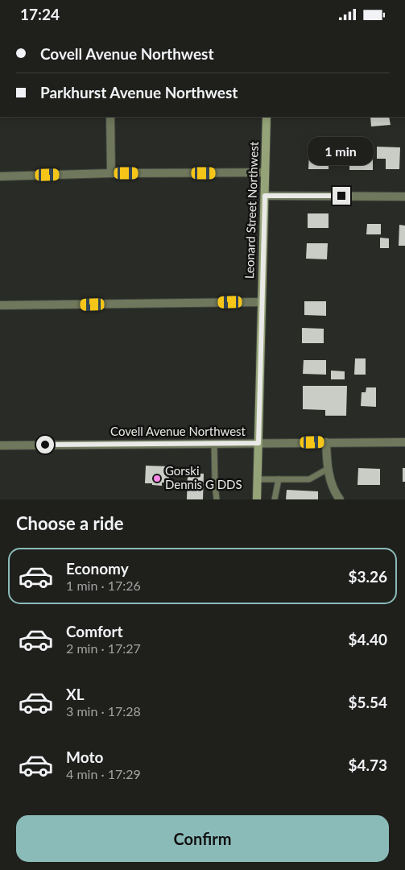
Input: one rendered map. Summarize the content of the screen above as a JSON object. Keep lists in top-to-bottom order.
{
  "streets": {
    "main road": ["Leonard Street Northwest"],
    "street": ["Covell Avenue Northwest"]
  },
  "crossings": [
    ["Leonard Street Northwest", "Covell Avenue Northwest"]
  ],
  "places": ["Gorski Dennis G DDS"],
  "page": {
    "status": "17:24",
    "banner": ["Covell Avenue Northwest", "Parkhurst Avenue Northwest"],
    "bubble": "1 min",
    "heading": "Choose a ride",
    "list": [
      {
        "name": "Economy",
        "note": "1 min · 17:26",
        "value": "$3.26"
      },
      {
        "name": "Comfort",
        "note": "2 min · 17:27",
        "value": "$4.40"
      },
      {
        "name": "XL",
        "note": "3 min · 17:28",
        "value": "$5.54"
      },
      {
        "name": "Moto",
        "note": "4 min · 17:29",
        "value": "$4.73"
      }
    ],
    "buttons": "Confirm"
  }
}
